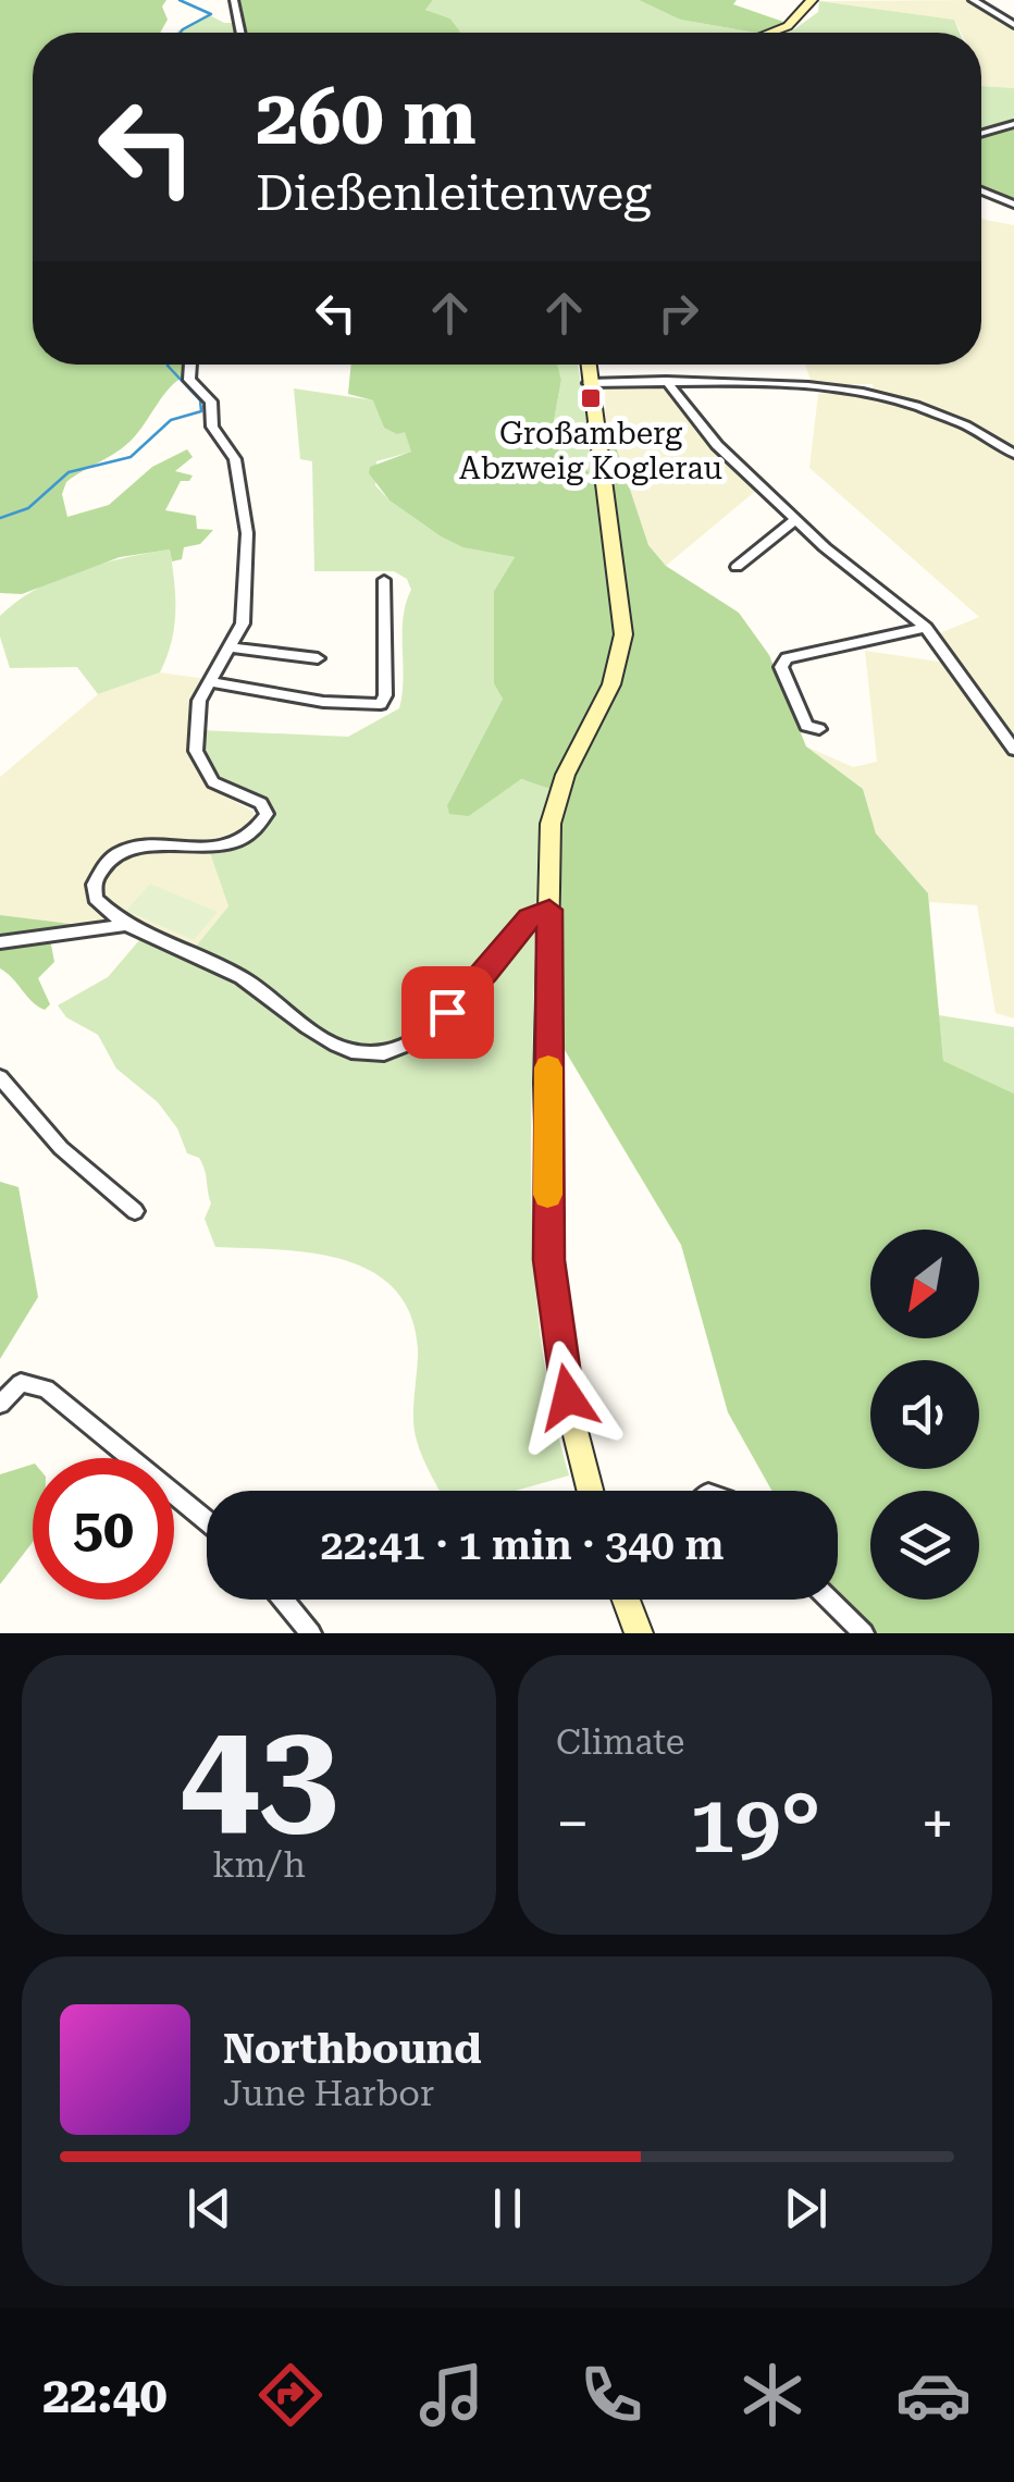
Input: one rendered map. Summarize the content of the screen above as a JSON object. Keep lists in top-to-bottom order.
{
  "places": {
    "transit": ["Großamberg Abzweig Koglerau"]
  },
  "north": "bottom left",
  "page": {
    "turn": ["260 m", "Dießenleitenweg"],
    "limit": "50",
    "trip": "22:41 · 1 min · 340 m",
    "tile": [
      ["43", "km/h"],
      "Climate"
    ],
    "heat": ["−", "19°", "+"],
    "song": ["Northbound", "June Harbor"],
    "tabs": "22:40"
  }
}
